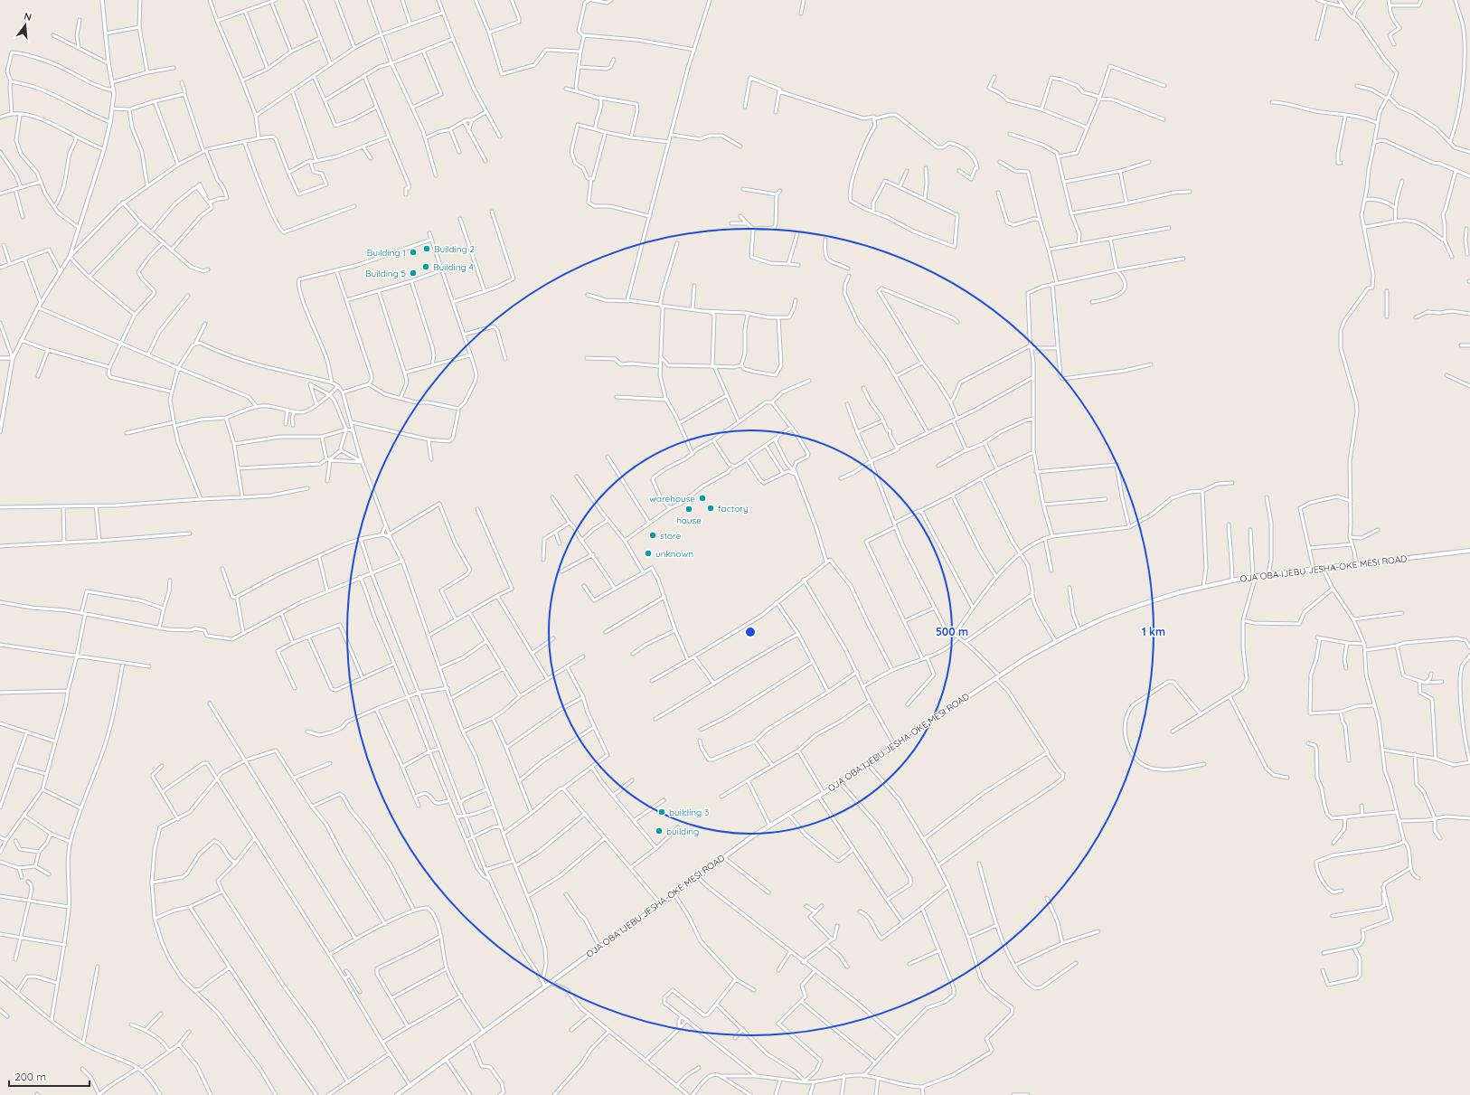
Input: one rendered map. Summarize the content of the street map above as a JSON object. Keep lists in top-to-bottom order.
{
  "streets": {
    "main road": ["OJA OBA IJEBU JESHA-OKE MESI ROAD"]
  },
  "places": [
    "Building 2",
    "Building 1",
    "Building 4",
    "Building 5",
    "warehouse",
    "factory",
    "house",
    "store",
    "unknown",
    "building 3",
    "building"
  ],
  "scale_bar": "200 m",
  "north": "top",
  "rings": ["500 m", "1 km"]
}
